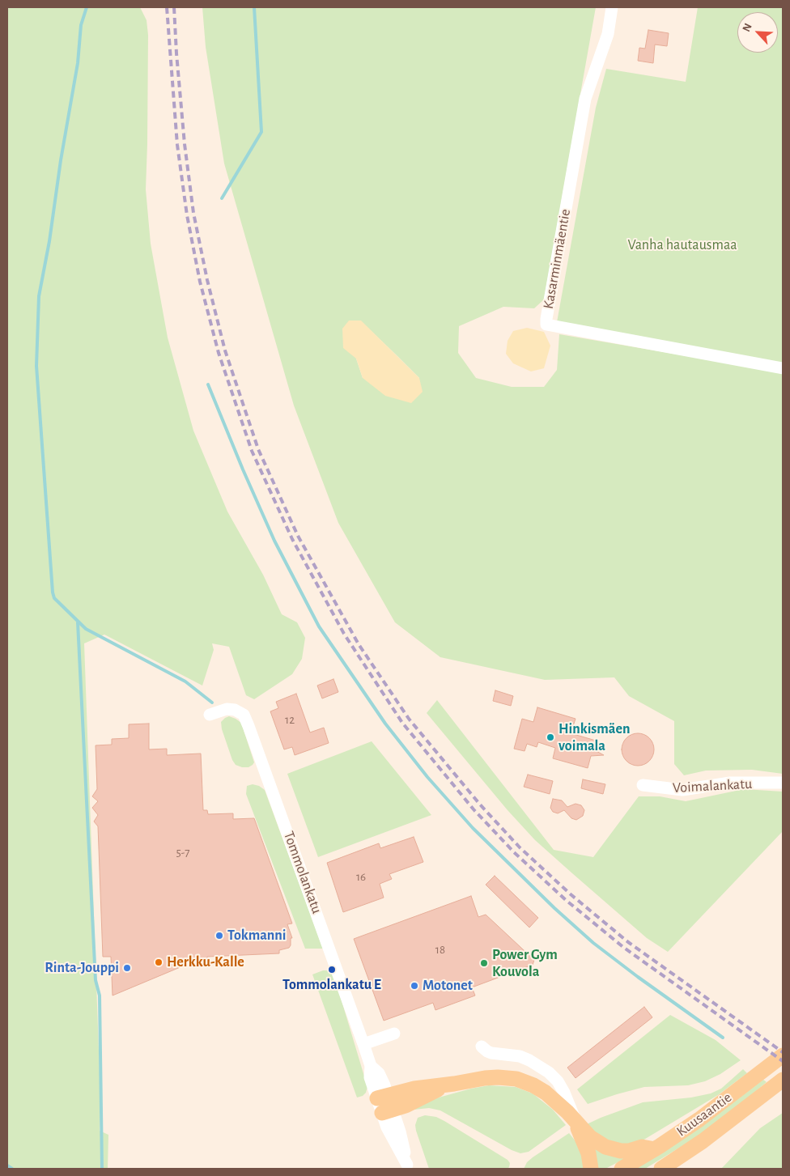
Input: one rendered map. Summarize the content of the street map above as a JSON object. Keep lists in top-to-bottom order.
{
  "streets": {
    "main road": ["Kuusaantie"],
    "street": ["Kasarminmäentie", "Voimalankatu", "Tommolankatu"]
  },
  "parks": ["Vanha hautausmaa"],
  "places": [
    "Hinkismäen voimala",
    "Tokmanni",
    "Herkku-Kalle",
    "Power Gym Kouvola",
    "Rinta-Jouppi",
    "Tommolankatu E",
    "Motonet"
  ],
  "house_numbers": [
    "12",
    "5-7",
    "16",
    "18"
  ],
  "north": "top left"
}
